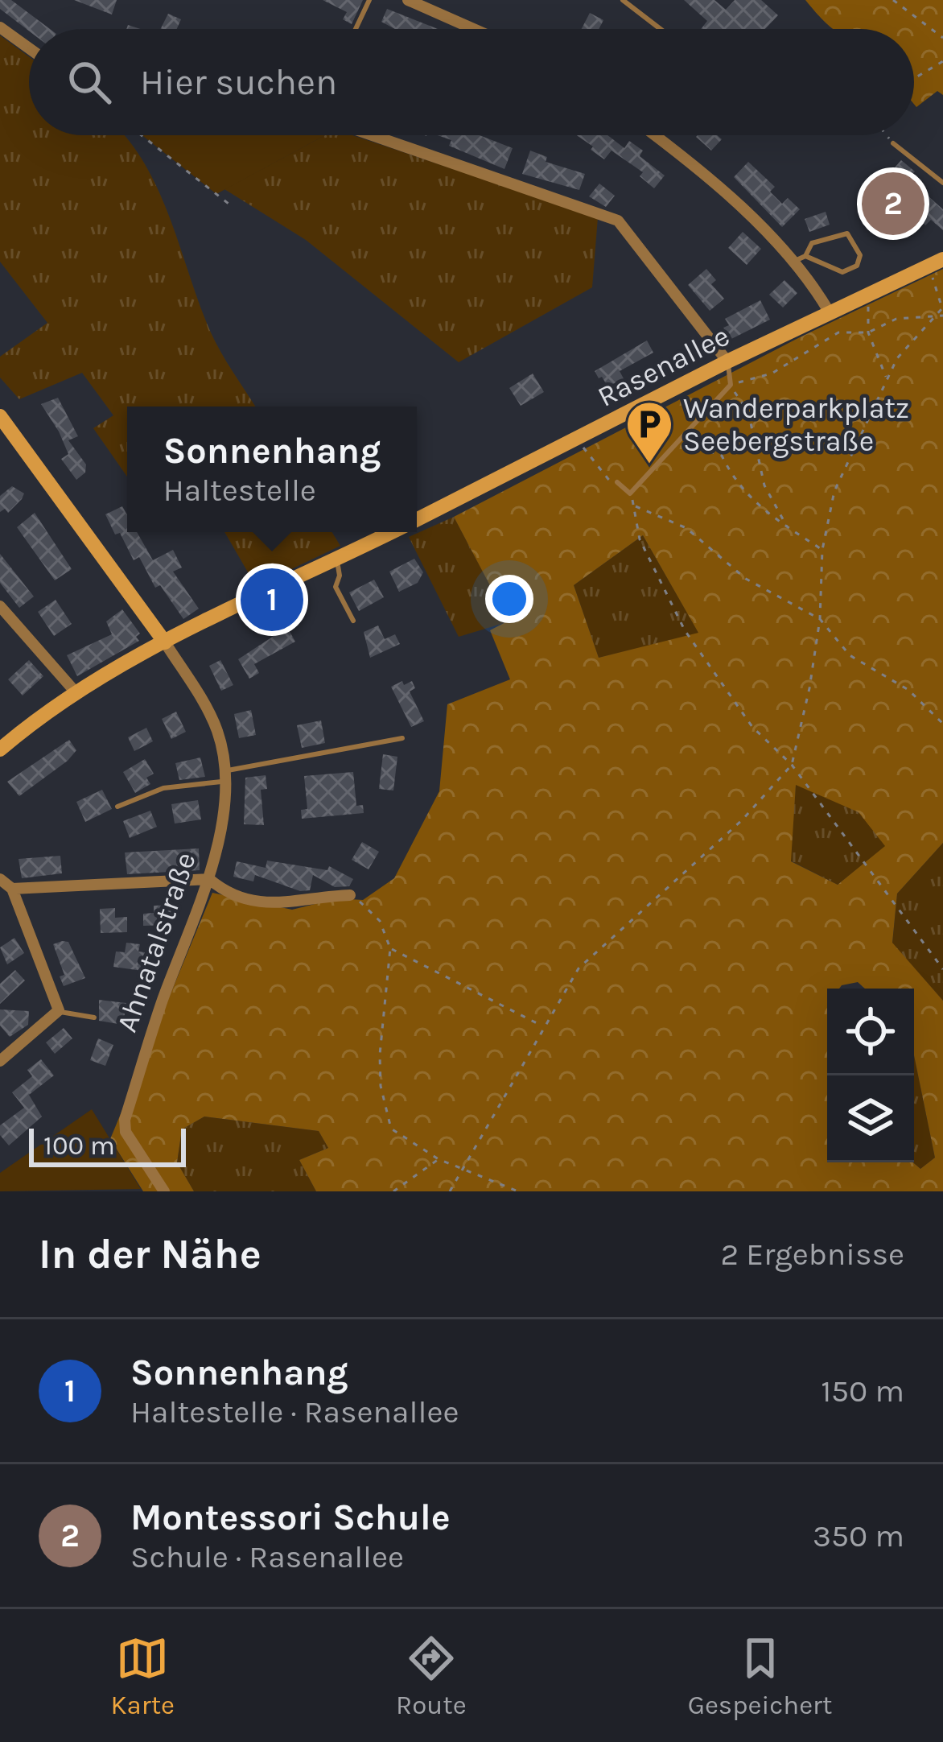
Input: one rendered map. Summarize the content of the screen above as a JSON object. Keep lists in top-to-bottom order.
{
  "streets": {
    "main road": ["Rasenallee", "Ahnatalstraße"]
  },
  "crossings": [
    ["Rasenallee", "Ahnatalstraße"]
  ],
  "places": {
    "parking": ["Wanderparkplatz Seebergstraße"]
  },
  "scale_bar": "100 m",
  "page": {
    "search": "Hier suchen",
    "pins": ["2", "1"],
    "popup": ["Sonnenhang", "Haltestelle"],
    "scale": "100 m",
    "heading": ["In der Nähe", "2 Ergebnisse"],
    "list": [
      {
        "mark": "1",
        "name": "Sonnenhang",
        "note": "Haltestelle · Rasenallee",
        "value": "150 m"
      },
      {
        "mark": "2",
        "name": "Montessori Schule",
        "note": "Schule · Rasenallee",
        "value": "350 m"
      }
    ],
    "nav": ["Karte", "Route", "Gespeichert"]
  }
}
